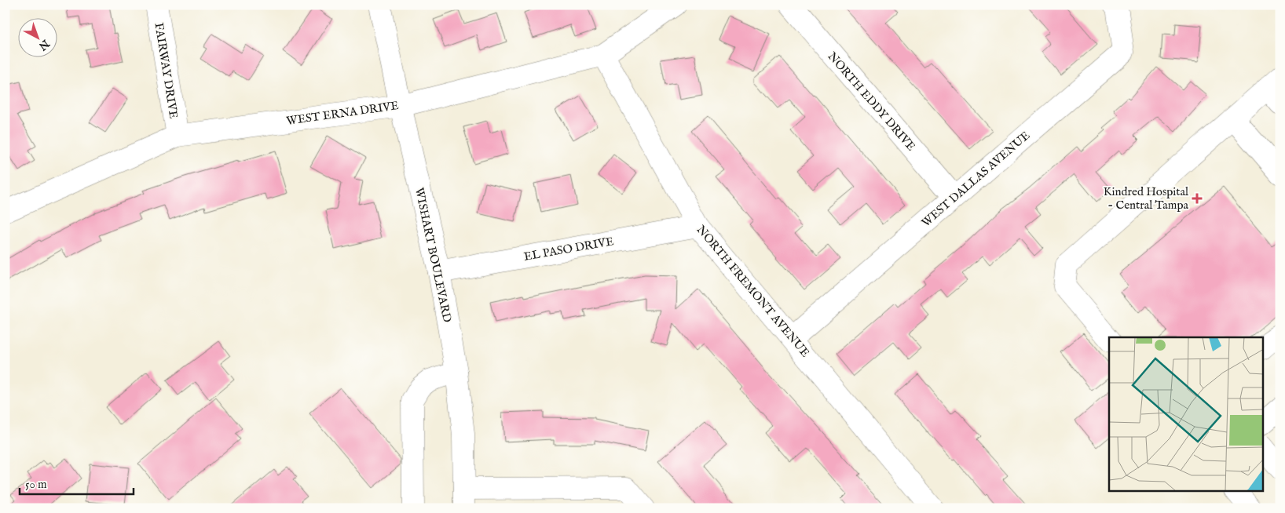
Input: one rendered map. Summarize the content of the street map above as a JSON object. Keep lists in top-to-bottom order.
{
  "streets": {
    "street": [
      "FAIRWAY DRIVE",
      "NORTH EDDY DRIVE",
      "WEST ERNA DRIVE",
      "WEST DALLAS AVENUE",
      "EL PASO DRIVE",
      "WISHART BOULEVARD",
      "NORTH FREMONT AVENUE"
    ]
  },
  "crossings": [
    ["FAIRWAY DRIVE", "WEST ERNA DRIVE"],
    ["NORTH EDDY DRIVE", "WEST DALLAS AVENUE"],
    ["WEST ERNA DRIVE", "WISHART BOULEVARD"],
    ["WEST ERNA DRIVE", "NORTH FREMONT AVENUE"],
    ["WEST DALLAS AVENUE", "NORTH FREMONT AVENUE"],
    ["EL PASO DRIVE", "WISHART BOULEVARD"],
    ["EL PASO DRIVE", "NORTH FREMONT AVENUE"]
  ],
  "places": {
    "health": ["Kindred Hospital - Central Tampa"]
  },
  "scale_bar": "50 m",
  "north": "bottom right"
}
